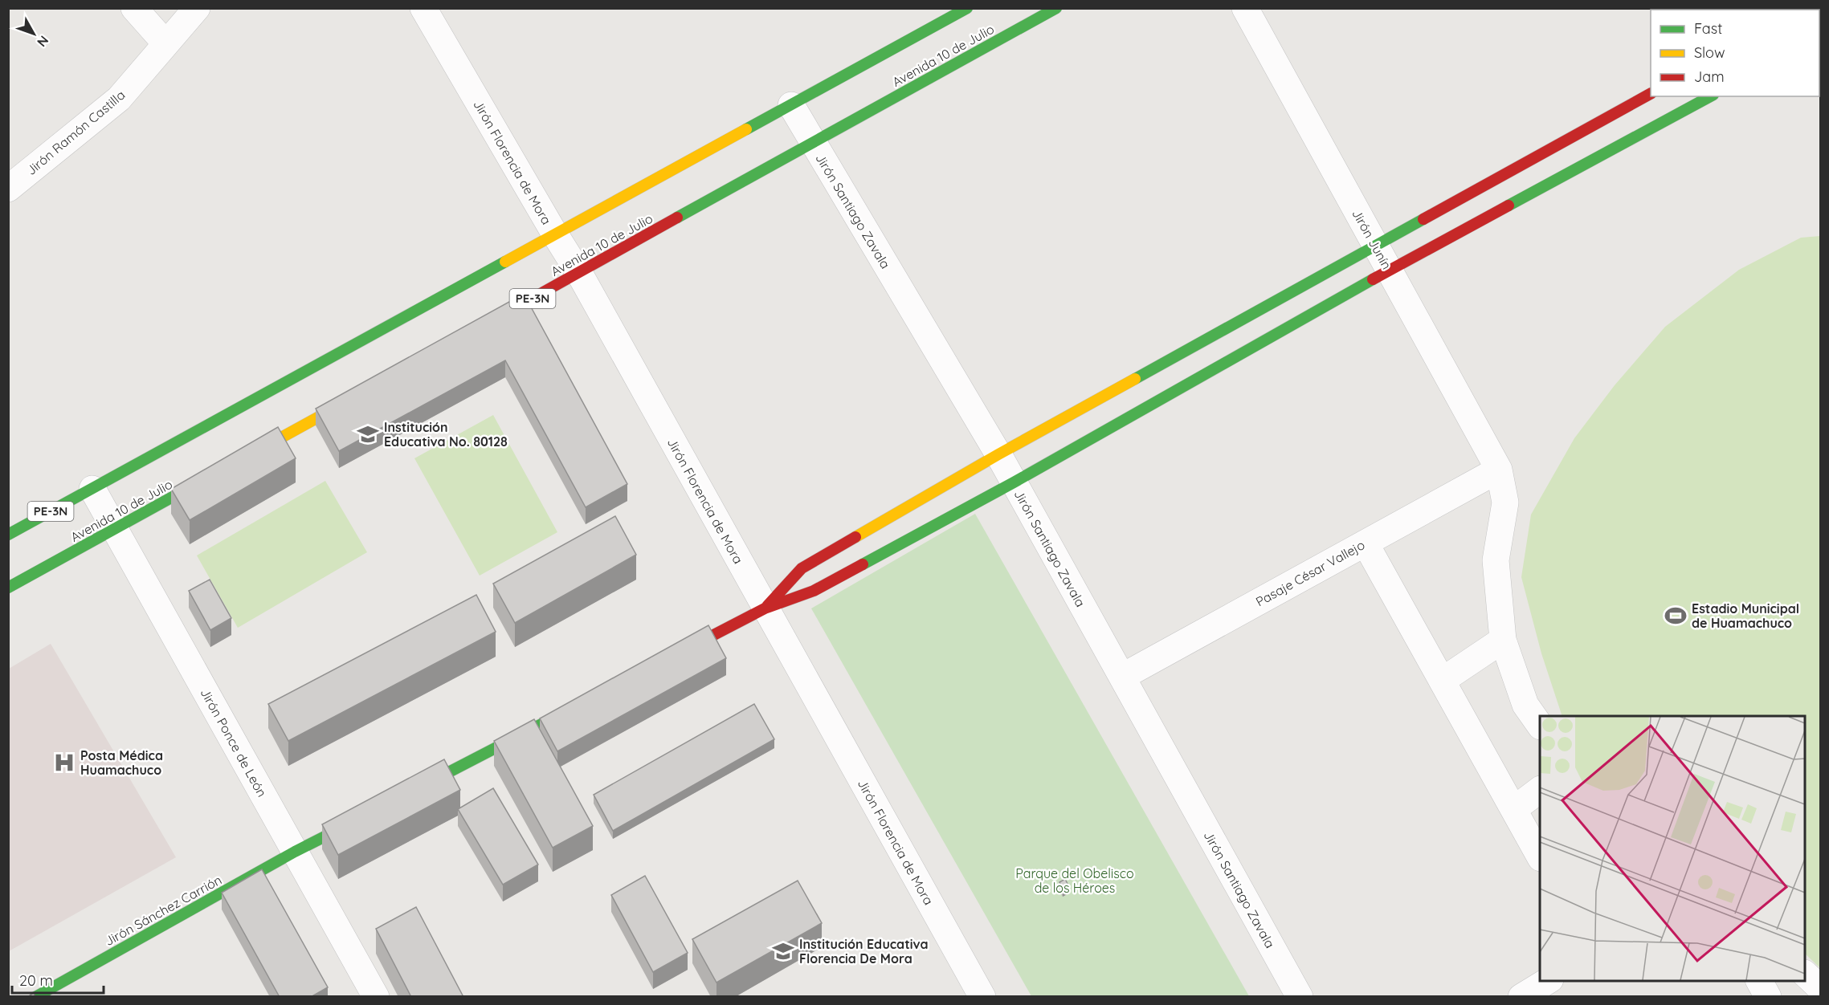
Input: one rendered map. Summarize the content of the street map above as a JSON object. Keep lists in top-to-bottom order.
{
  "streets": {
    "main road": ["Avenida 10 de Julio", "PE-3N", "Jirón Sánchez Carrión"],
    "street": [
      "Jirón Ramón Castilla",
      "Jirón Florencia de Mora",
      "Jirón Santiago Zavala",
      "Jirón Junín",
      "Pasaje César Vallejo",
      "Jirón Ponce de León"
    ]
  },
  "crossings": [
    ["Avenida 10 de Julio", "Jirón Florencia de Mora"],
    ["Avenida 10 de Julio", "Jirón Santiago Zavala"],
    ["Avenida 10 de Julio", "Jirón Ponce de León"],
    ["Jirón Florencia de Mora", "PE-3N"],
    ["Jirón Santiago Zavala", "PE-3N"],
    ["Jirón Santiago Zavala", "Pasaje César Vallejo"],
    ["Jirón Junín", "Pasaje César Vallejo"],
    ["PE-3N", "Jirón Ponce de León"],
    ["Jirón Ponce de León", "Jirón Sánchez Carrión"]
  ],
  "parks": ["Parque del Obelisco de los Héroes"],
  "places": {
    "school or university": ["Institución Educativa No. 80128", "Institución Educativa Florencia De Mora"],
    "sports": ["Estadio Municipal de Huamachuco"],
    "hospital": ["Posta Médica Huamachuco"]
  },
  "legend": ["Fast", "Slow", "Jam"],
  "scale_bar": "20 m",
  "north": "bottom right"
}
